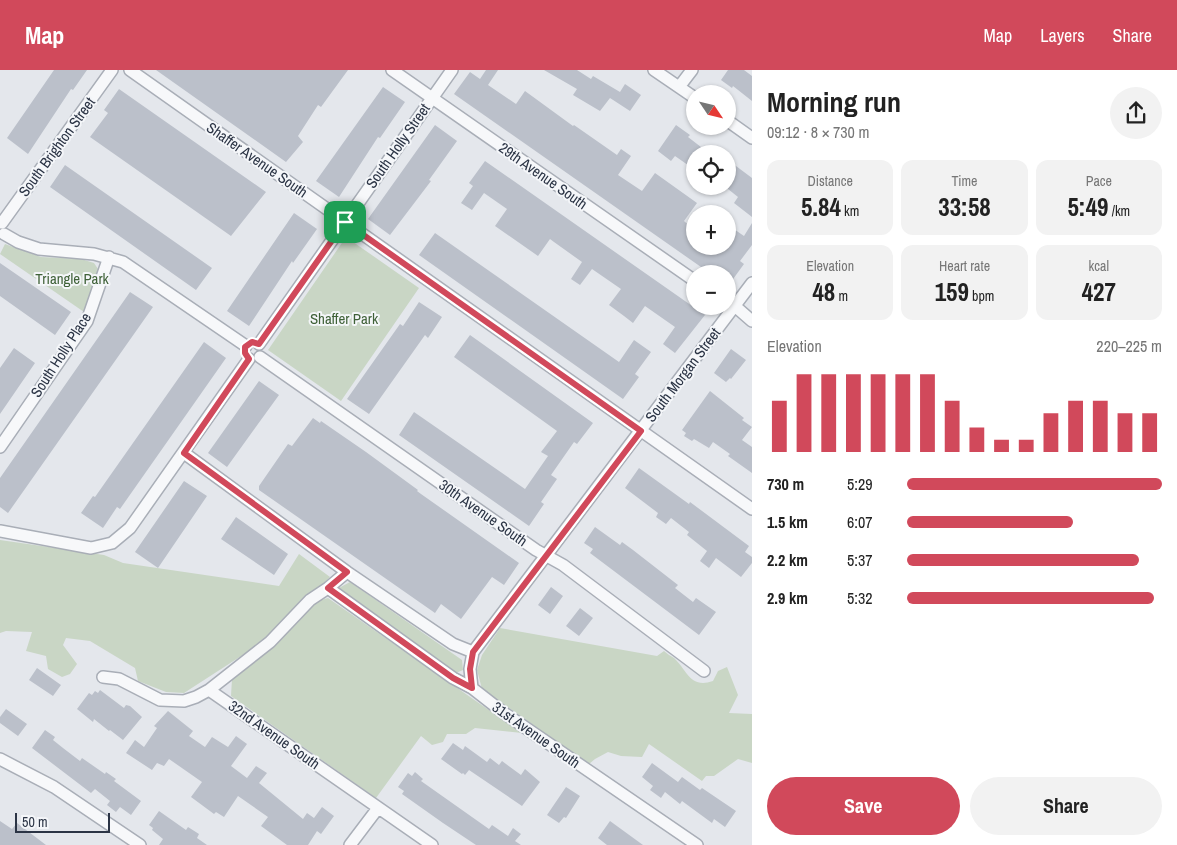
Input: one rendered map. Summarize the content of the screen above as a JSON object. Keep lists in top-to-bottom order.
{
  "streets": {
    "street": [
      "South Holly Street",
      "South Brighton Street",
      "Shaffer Avenue South",
      "29th Avenue South",
      "South Holly Place",
      "South Morgan Street",
      "30th Avenue South",
      "32nd Avenue South",
      "31st Avenue South"
    ]
  },
  "crossings": [
    ["South Holly Street", "Shaffer Avenue South"],
    ["South Holly Street", "29th Avenue South"],
    ["South Holly Street", "30th Avenue South"],
    ["Shaffer Avenue South", "South Morgan Street"],
    ["South Morgan Street", "30th Avenue South"]
  ],
  "parks": ["Triangle Park", "Shaffer Park"],
  "scale_bar": "50 m",
  "north": "bottom right",
  "page": {
    "header": "Map",
    "nav": ["Map", "Layers", "Share"],
    "heading": ["Morning run", "09:12 · 8 × 730 m"],
    "map_buttons": ["+", "−"],
    "stats": [
      ["Distance", "5.84 km"],
      ["Time", "33:58"],
      ["Pace", "5:49 /km"],
      ["Elevation", "48 m"],
      ["Heart rate", "159 bpm"],
      ["kcal", "427"]
    ],
    "chart": ["Elevation", "220–225 m"],
    "list": [
      {
        "name": "730 m",
        "note": "5:29"
      },
      {
        "name": "1.5 km",
        "note": "6:07"
      },
      {
        "name": "2.2 km",
        "note": "5:37"
      },
      {
        "name": "2.9 km",
        "note": "5:32"
      }
    ],
    "buttons": ["Save", "Share"],
    "scale": "50 m"
  }
}
